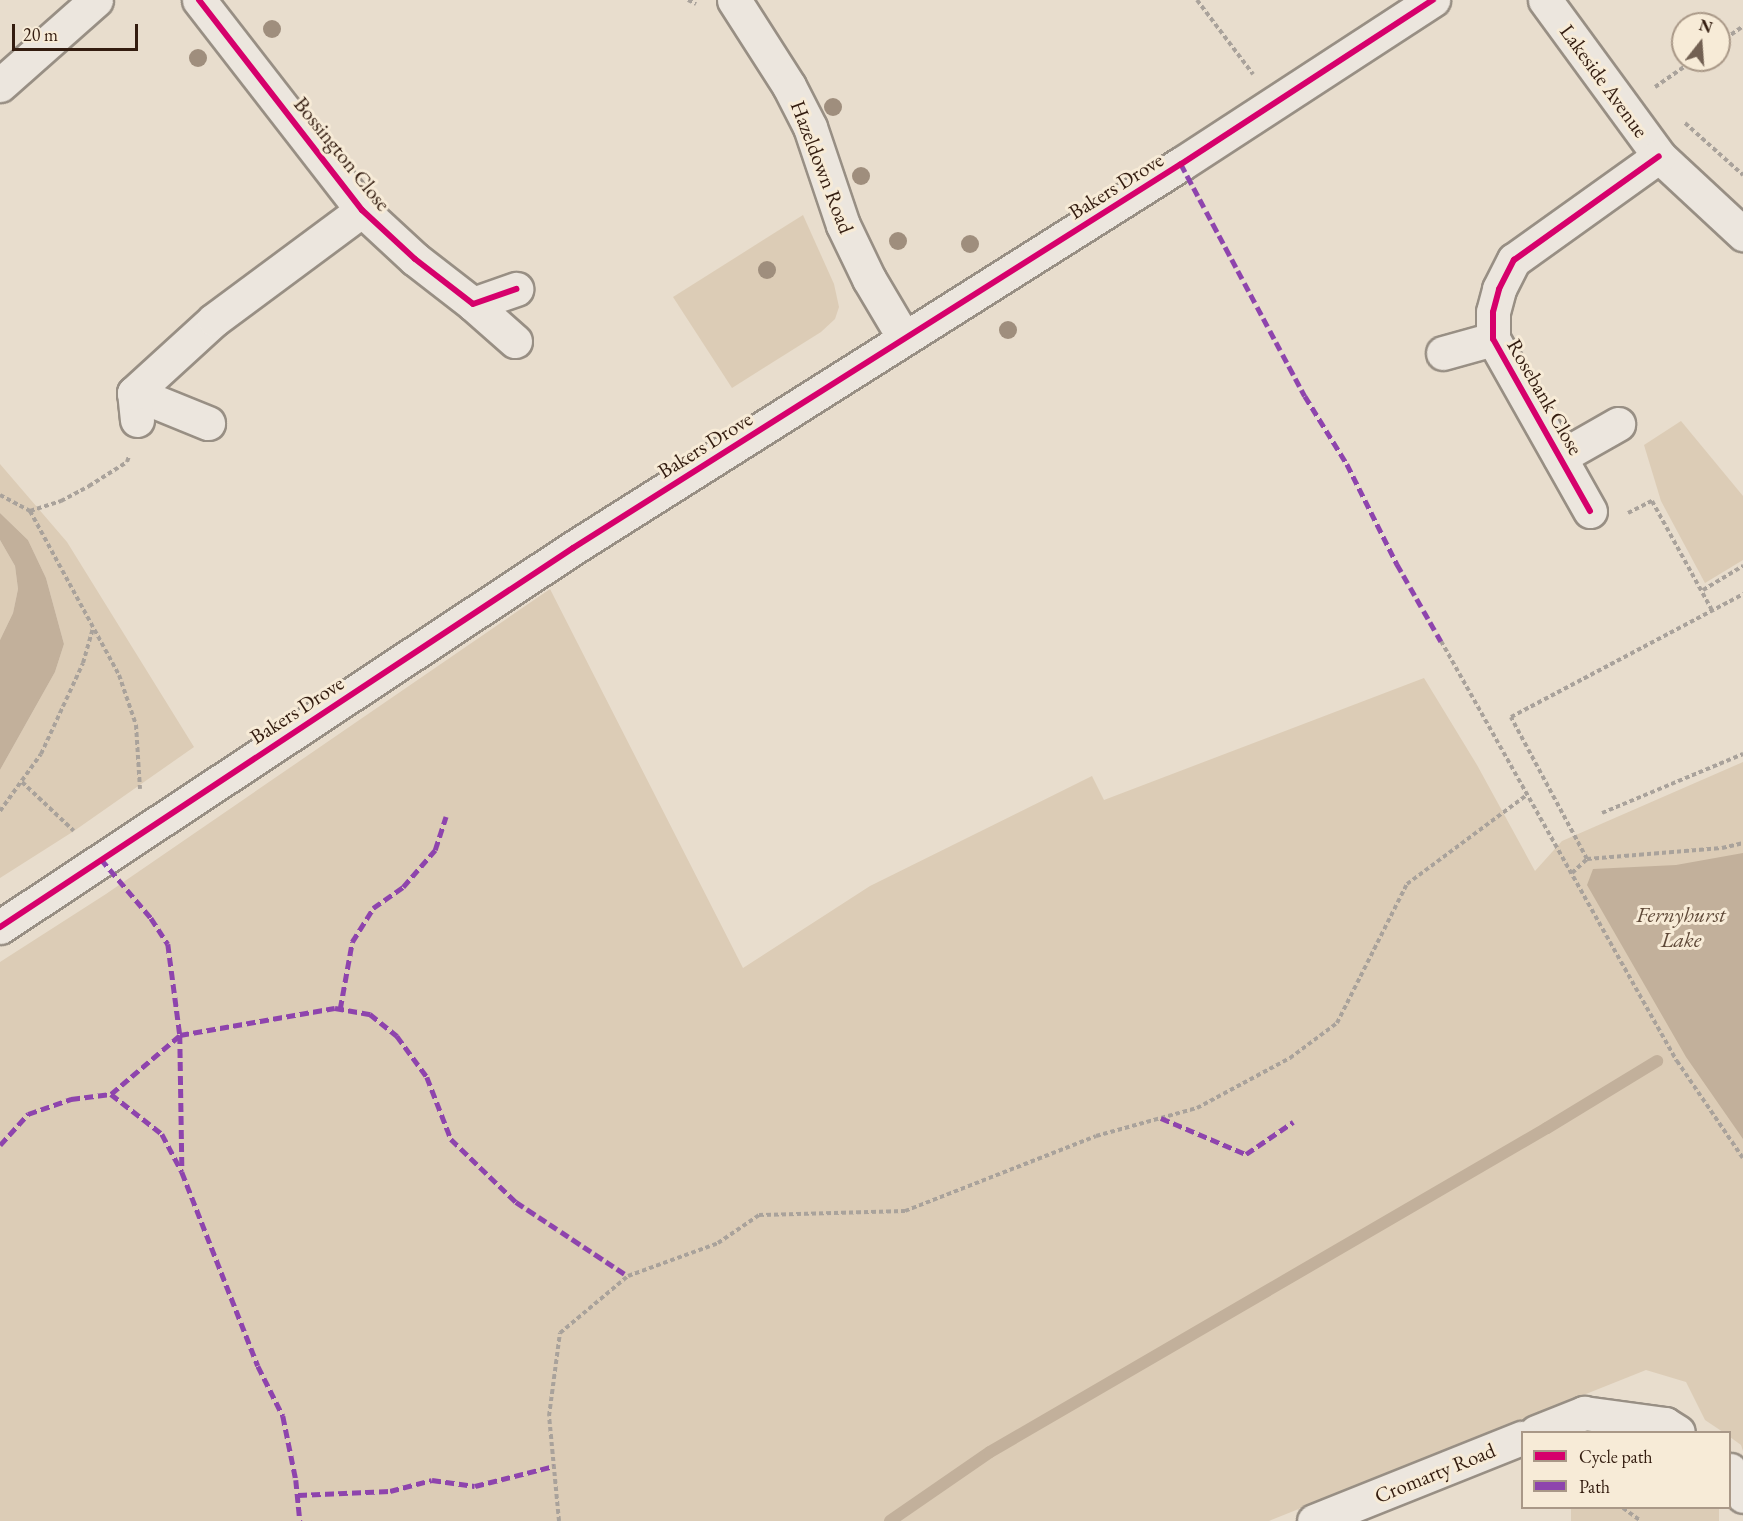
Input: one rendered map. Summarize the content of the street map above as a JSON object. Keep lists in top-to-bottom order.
{
  "streets": {
    "street": [
      "Lakeside Avenue",
      "Bossington Close",
      "Hazeldown Road",
      "Bakers Drove",
      "Rosebank Close",
      "Cromarty Road"
    ]
  },
  "crossings": [
    ["Lakeside Avenue", "Rosebank Close"],
    ["Hazeldown Road", "Bakers Drove"]
  ],
  "water": ["Fernyhurst Lake"],
  "legend": ["Cycle path", "Path"],
  "scale_bar": "20 m",
  "north": "top"
}
